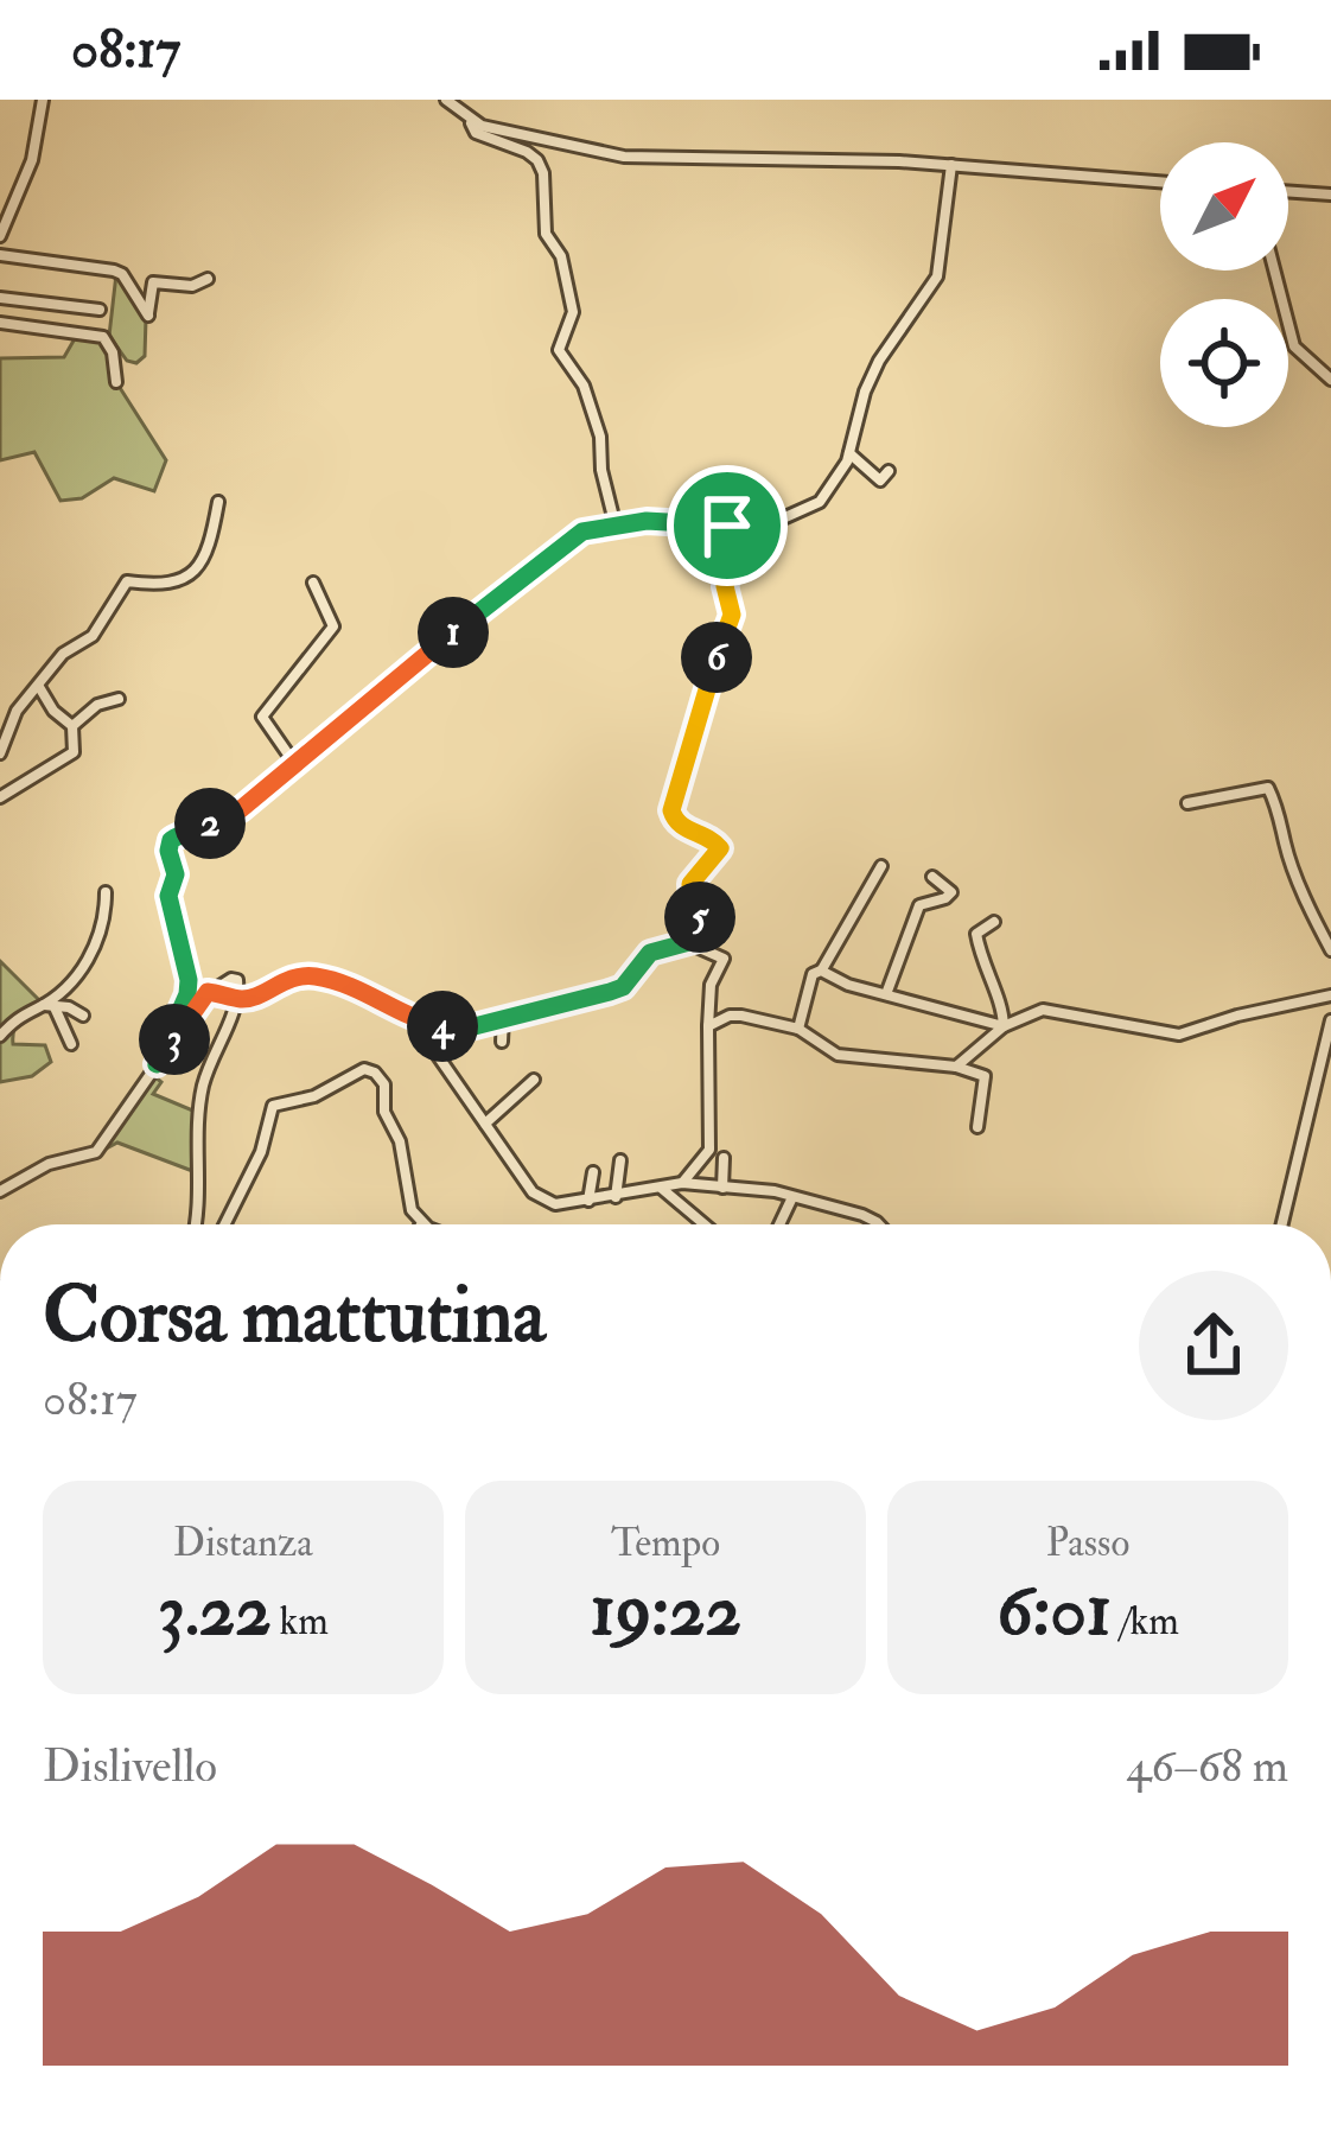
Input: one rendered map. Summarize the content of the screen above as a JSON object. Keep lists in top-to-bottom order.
{
  "north": "top right",
  "page": {
    "status": "08:17",
    "pins": [
      "1",
      "6",
      "2",
      "5",
      "4",
      "3"
    ],
    "heading": ["Corsa mattutina", "08:17"],
    "stats": [
      ["Distanza", "3.22 km"],
      ["Tempo", "19:22"],
      ["Passo", "6:01 /km"]
    ],
    "chart": ["Dislivello", "46–68 m"]
  }
}
